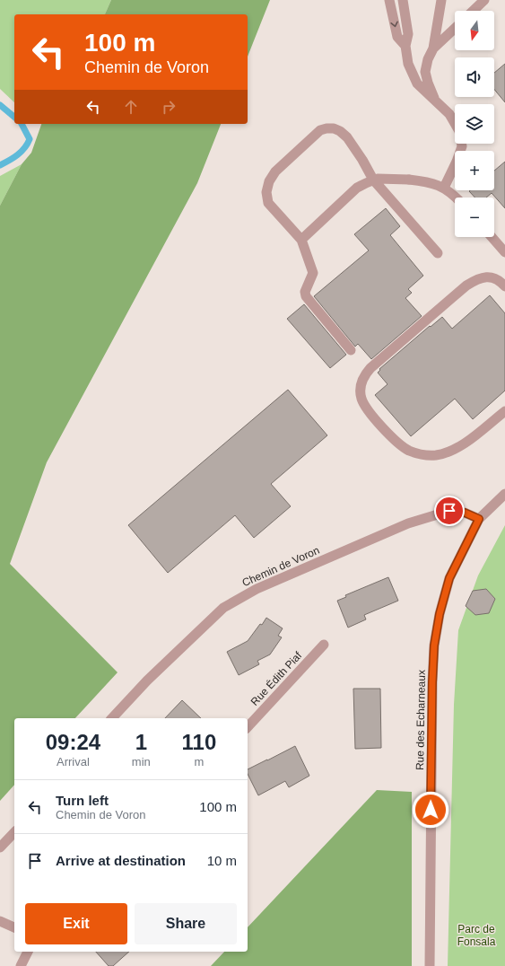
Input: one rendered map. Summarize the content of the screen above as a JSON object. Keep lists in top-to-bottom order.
{
  "streets": {
    "street": ["Chemin de Voron", "Rue Édith Piaf", "Rue des Echarneaux"]
  },
  "crossings": [
    ["Chemin de Voron", "Rue des Echarneaux"]
  ],
  "parks": ["Parc de Fonsala"],
  "north": "bottom",
  "page": {
    "map_buttons": ["+", "−"],
    "turn": ["100 m", "Chemin de Voron"],
    "eta": [
      "09:24",
      "Arrival",
      "1",
      "min",
      "110",
      "m"
    ],
    "list": [
      {
        "name": "Turn left",
        "note": "Chemin de Voron",
        "value": "100 m"
      },
      {
        "name": "Arrive at destination",
        "value": "10 m"
      }
    ],
    "buttons": ["Exit", "Share"]
  }
}
